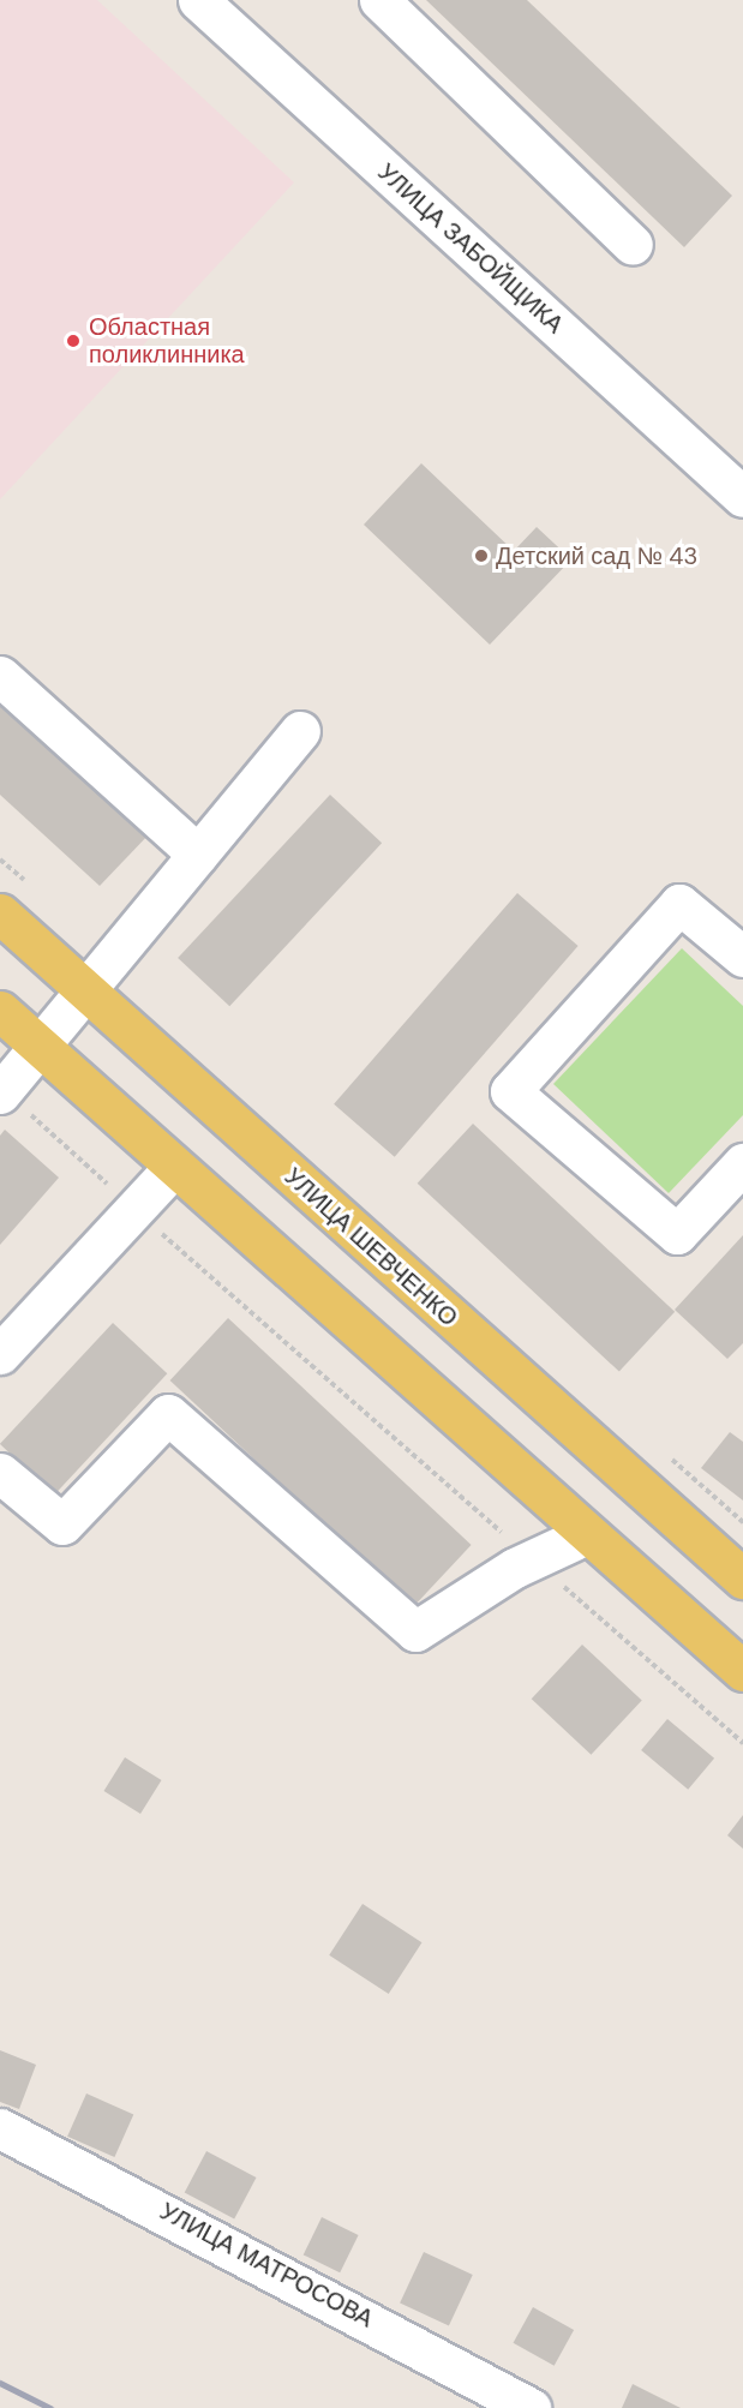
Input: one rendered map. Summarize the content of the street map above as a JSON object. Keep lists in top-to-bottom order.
{
  "streets": {
    "main road": ["УЛИЦА ШЕВЧЕНКО"],
    "street": ["УЛИЦА ЗАБОЙЩИКА", "УЛИЦА МАТРОСОВА"]
  },
  "places": ["Областная поликлинника", "Детский сад № 43"]
}
